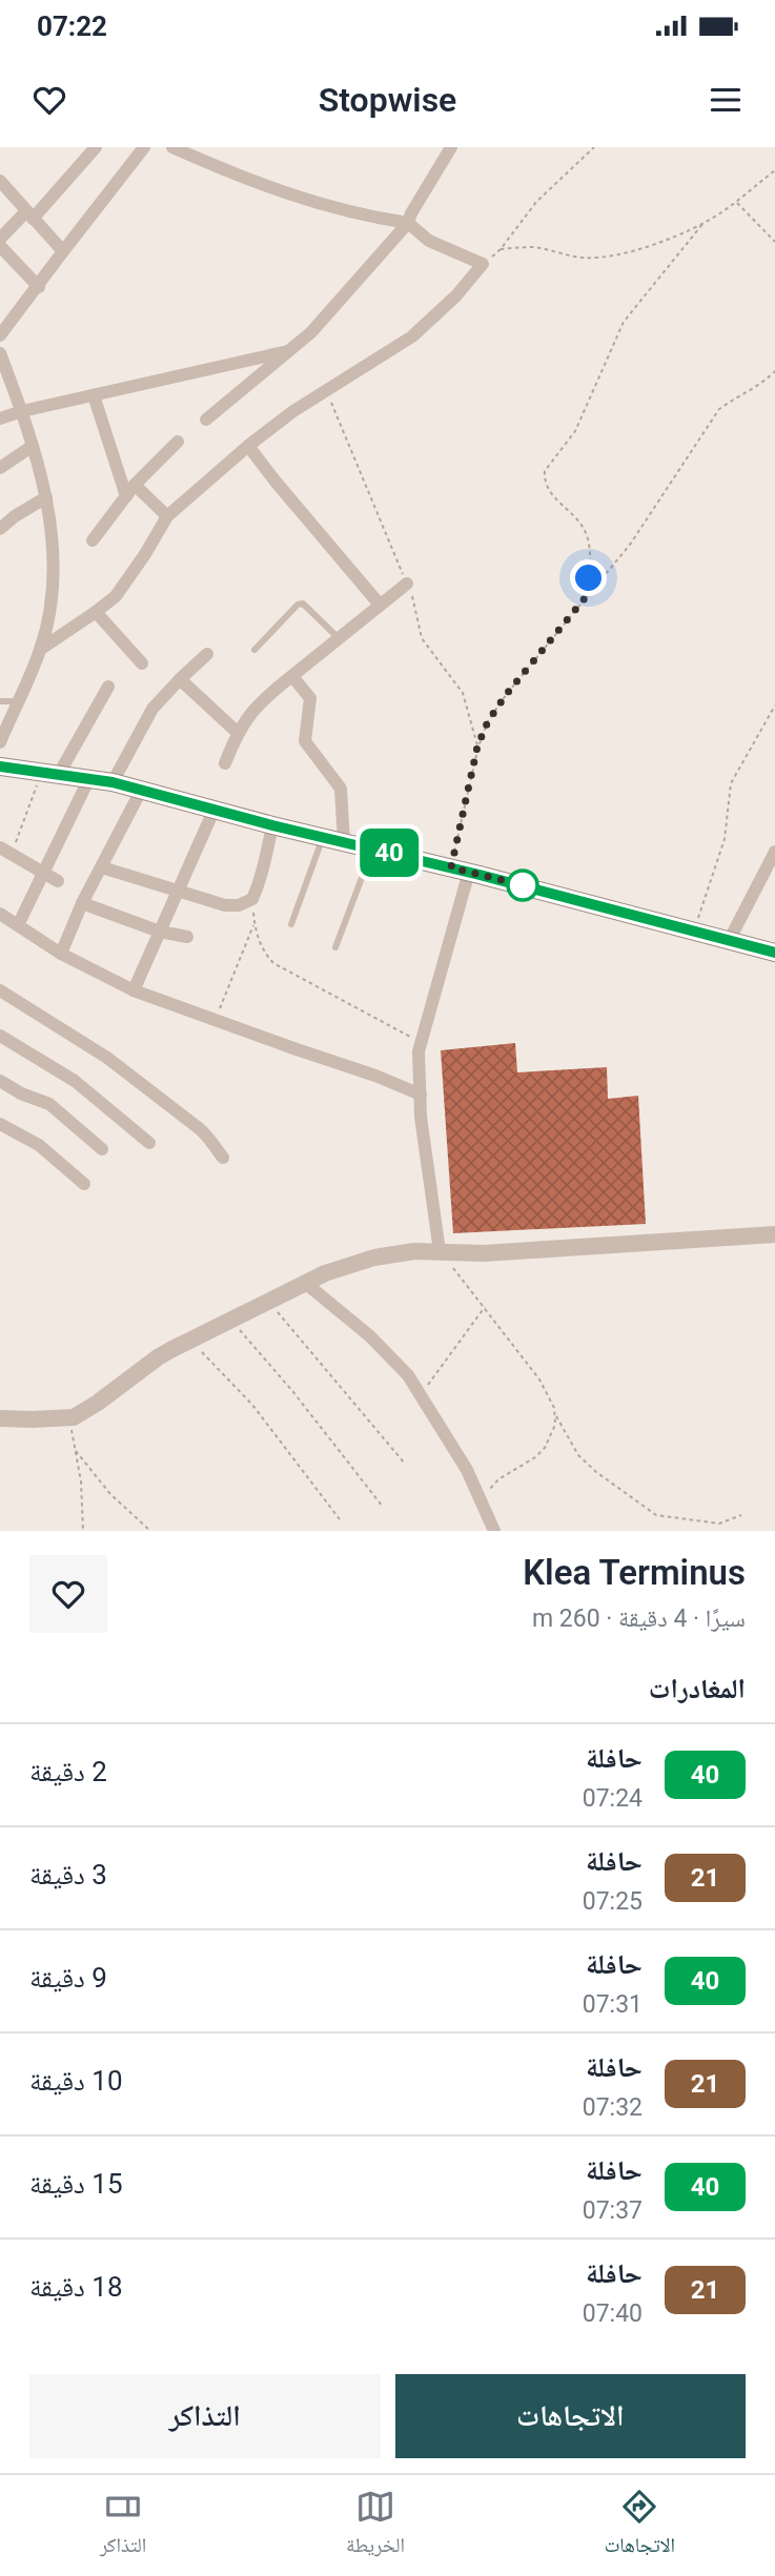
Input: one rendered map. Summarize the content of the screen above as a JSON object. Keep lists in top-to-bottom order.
{
  "lines": ["bus line 40"],
  "page": {
    "status": "07:22",
    "header": "Stopwise",
    "on_map": "40",
    "heading": [
      ["Klea Terminus", "سيرًا · 4 دقيقة · 260 m"],
      "المغادرات"
    ],
    "list": [
      {
        "mark": "40",
        "name": "حافلة",
        "note": "07:24",
        "value": "2 دقيقة"
      },
      {
        "mark": "21",
        "name": "حافلة",
        "note": "07:25",
        "value": "3 دقيقة"
      },
      {
        "mark": "40",
        "name": "حافلة",
        "note": "07:31",
        "value": "9 دقيقة"
      },
      {
        "mark": "21",
        "name": "حافلة",
        "note": "07:32",
        "value": "10 دقيقة"
      },
      {
        "mark": "40",
        "name": "حافلة",
        "note": "07:37",
        "value": "15 دقيقة"
      },
      {
        "mark": "21",
        "name": "حافلة",
        "note": "07:40",
        "value": "18 دقيقة"
      }
    ],
    "buttons": ["الاتجاهات", "التذاكر"],
    "tabs": ["الاتجاهات", "الخريطة", "التذاكر"]
  }
}
